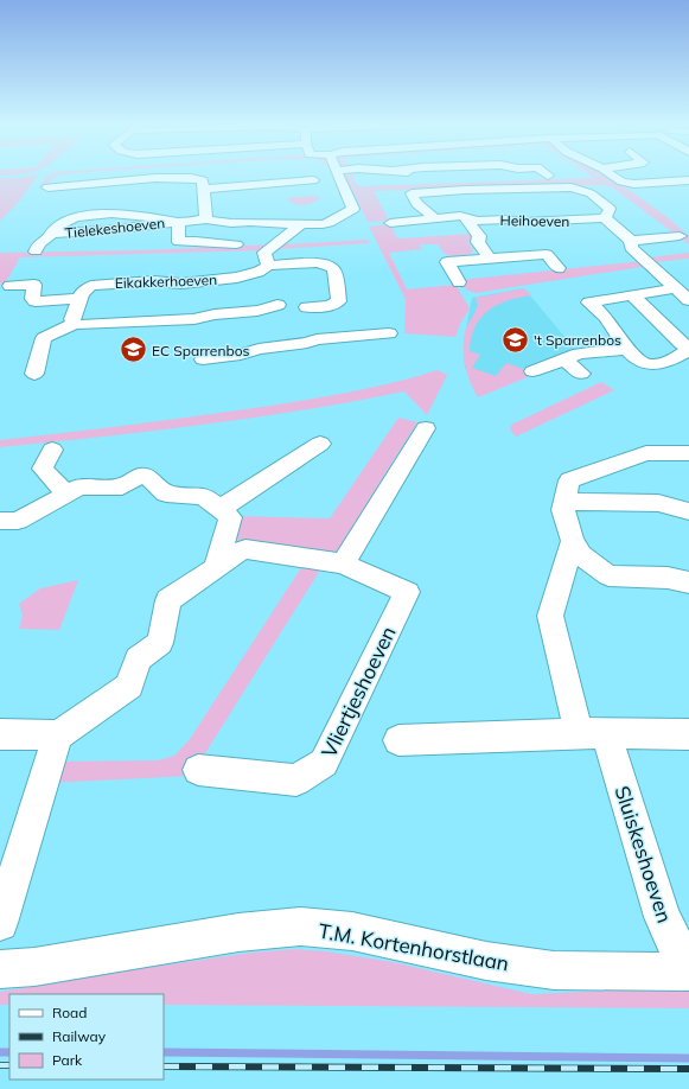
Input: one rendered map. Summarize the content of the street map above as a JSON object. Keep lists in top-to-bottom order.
{
  "streets": {
    "street": [
      "Heihoeven",
      "Tielekeshoeven",
      "Eikakkerhoeven",
      "Vliertjeshoeven",
      "Sluiskeshoeven",
      "T.M. Kortenhorstlaan"
    ]
  },
  "crossings": [
    ["Sluiskeshoeven", "T.M. Kortenhorstlaan"]
  ],
  "places": {
    "school or university": ["'t Sparrenbos", "EC Sparrenbos"]
  },
  "legend": ["Road", "Railway", "Park"]
}
